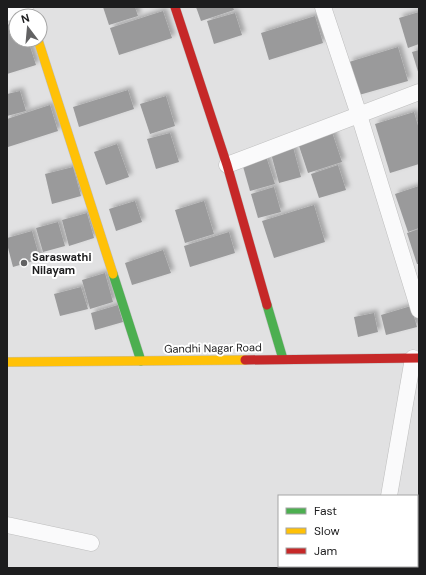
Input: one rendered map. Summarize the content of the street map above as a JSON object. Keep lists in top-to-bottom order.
{
  "streets": {
    "street": ["Gandhi Nagar Road"]
  },
  "places": ["Saraswathi Nilayam"],
  "legend": ["Fast", "Slow", "Jam"],
  "north": "top"
}
